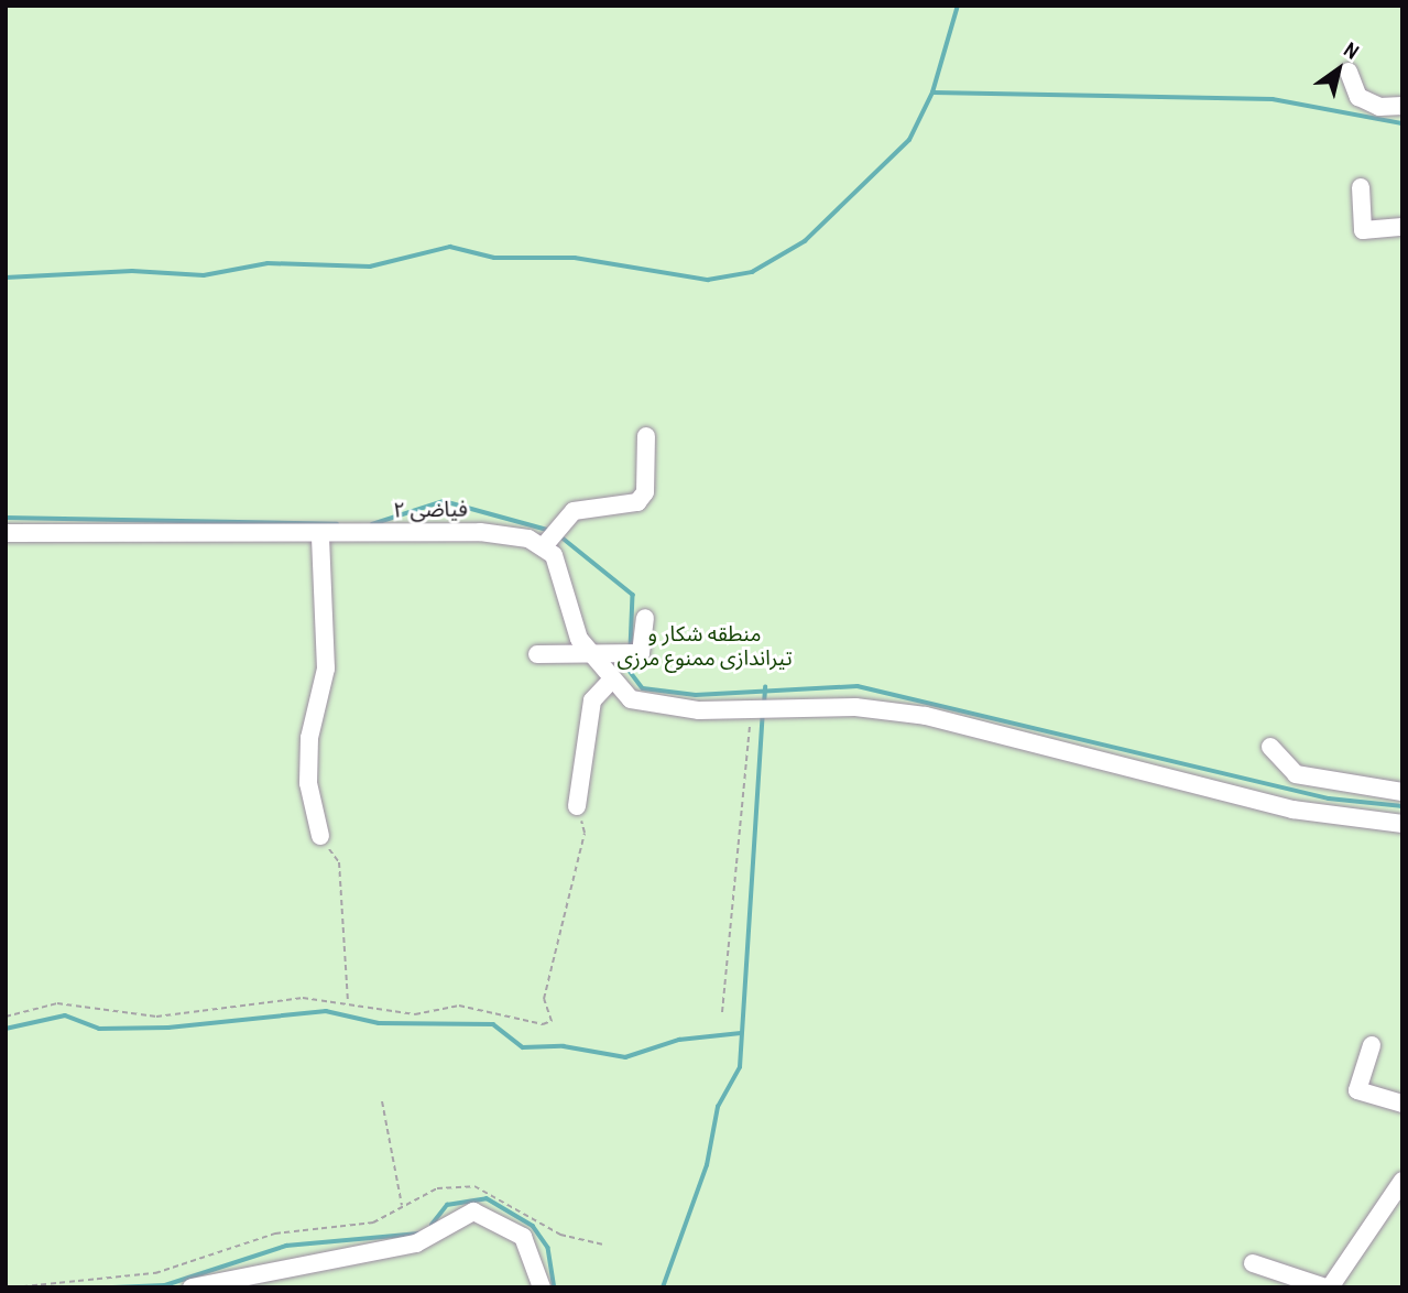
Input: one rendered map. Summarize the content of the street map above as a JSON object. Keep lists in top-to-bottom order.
{
  "streets": {
    "street": ["فیاضی ۲"]
  },
  "parks": ["منطقه شکار و تیراندازی ممنوع مرزی"],
  "north": "top right"
}
